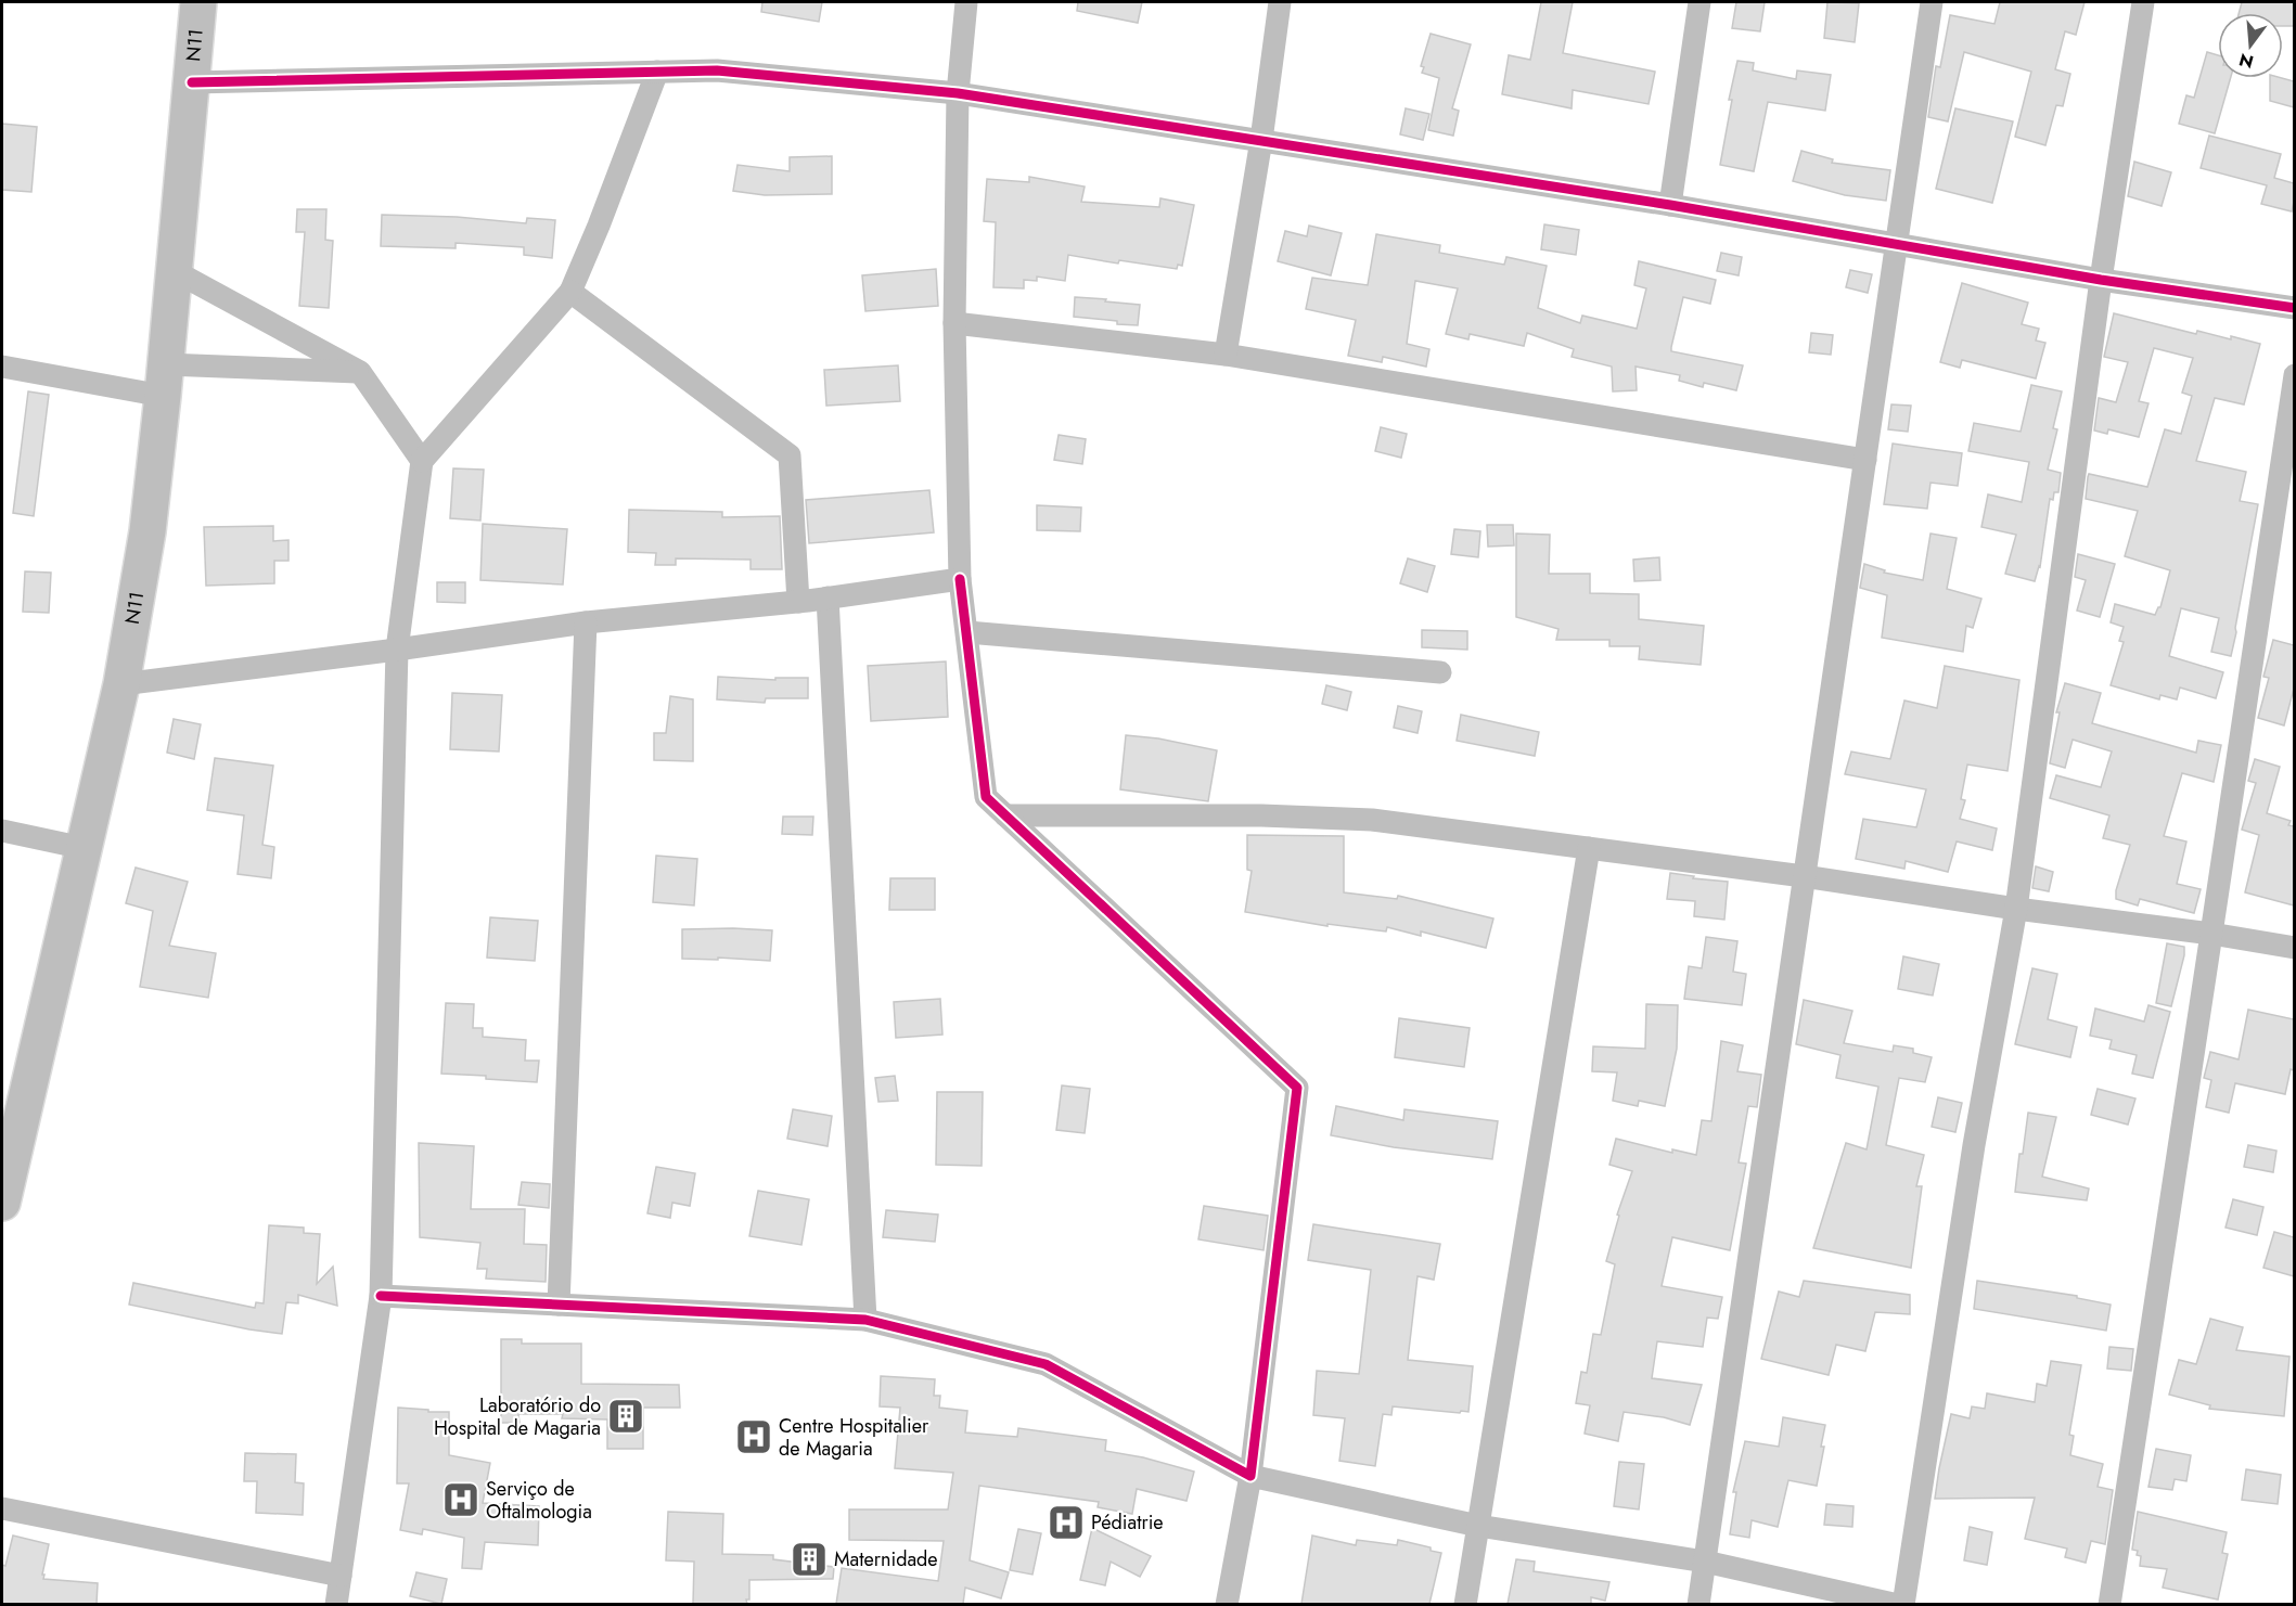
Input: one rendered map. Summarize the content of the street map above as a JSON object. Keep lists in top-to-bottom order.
{
  "streets": {
    "main road": ["N11"]
  },
  "places": {
    "building": ["Laboratório do Hospital de Magaria", "Maternidade"],
    "hospital": ["Centre Hospitalier de Magaria", "Serviço de Oftalmologia", "Pédiatrie"]
  },
  "north": "bottom"
}
